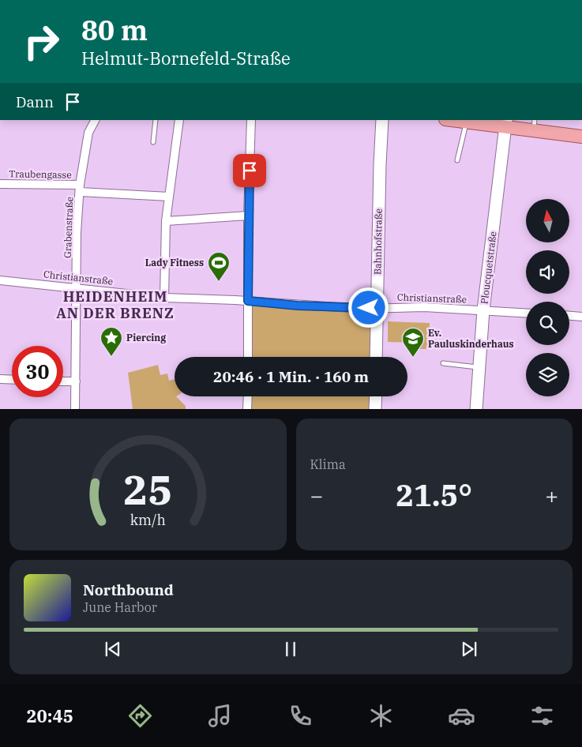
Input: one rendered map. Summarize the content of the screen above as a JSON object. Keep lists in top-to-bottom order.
{
  "streets": {
    "main road": ["Bahnhofstraße", "Ploucquetstraße"],
    "street": ["Traubengasse", "Grabenstraße", "Christianstraße"]
  },
  "crossings": [
    ["Traubengasse", "Grabenstraße"],
    ["Grabenstraße", "Christianstraße"],
    ["Bahnhofstraße", "Christianstraße"],
    ["Ploucquetstraße", "Christianstraße"]
  ],
  "districts": ["HEIDENHEIM AN DER BRENZ"],
  "places": {
    "sports": ["Lady Fitness"],
    "place": ["Piercing"],
    "school or university": ["Ev. Pauluskinderhaus"]
  },
  "north": "top",
  "page": {
    "turn": ["80 m", "Helmut-Bornefeld-Straße"],
    "then": "Dann",
    "limit": "30",
    "trip": "20:46 · 1 Min. · 160 m",
    "tile": "Klima",
    "heat": ["−", "21.5°", "+"],
    "song": ["Northbound", "June Harbor"],
    "tabs": "20:45",
    "gauge": ["25", "km/h"]
  }
}
